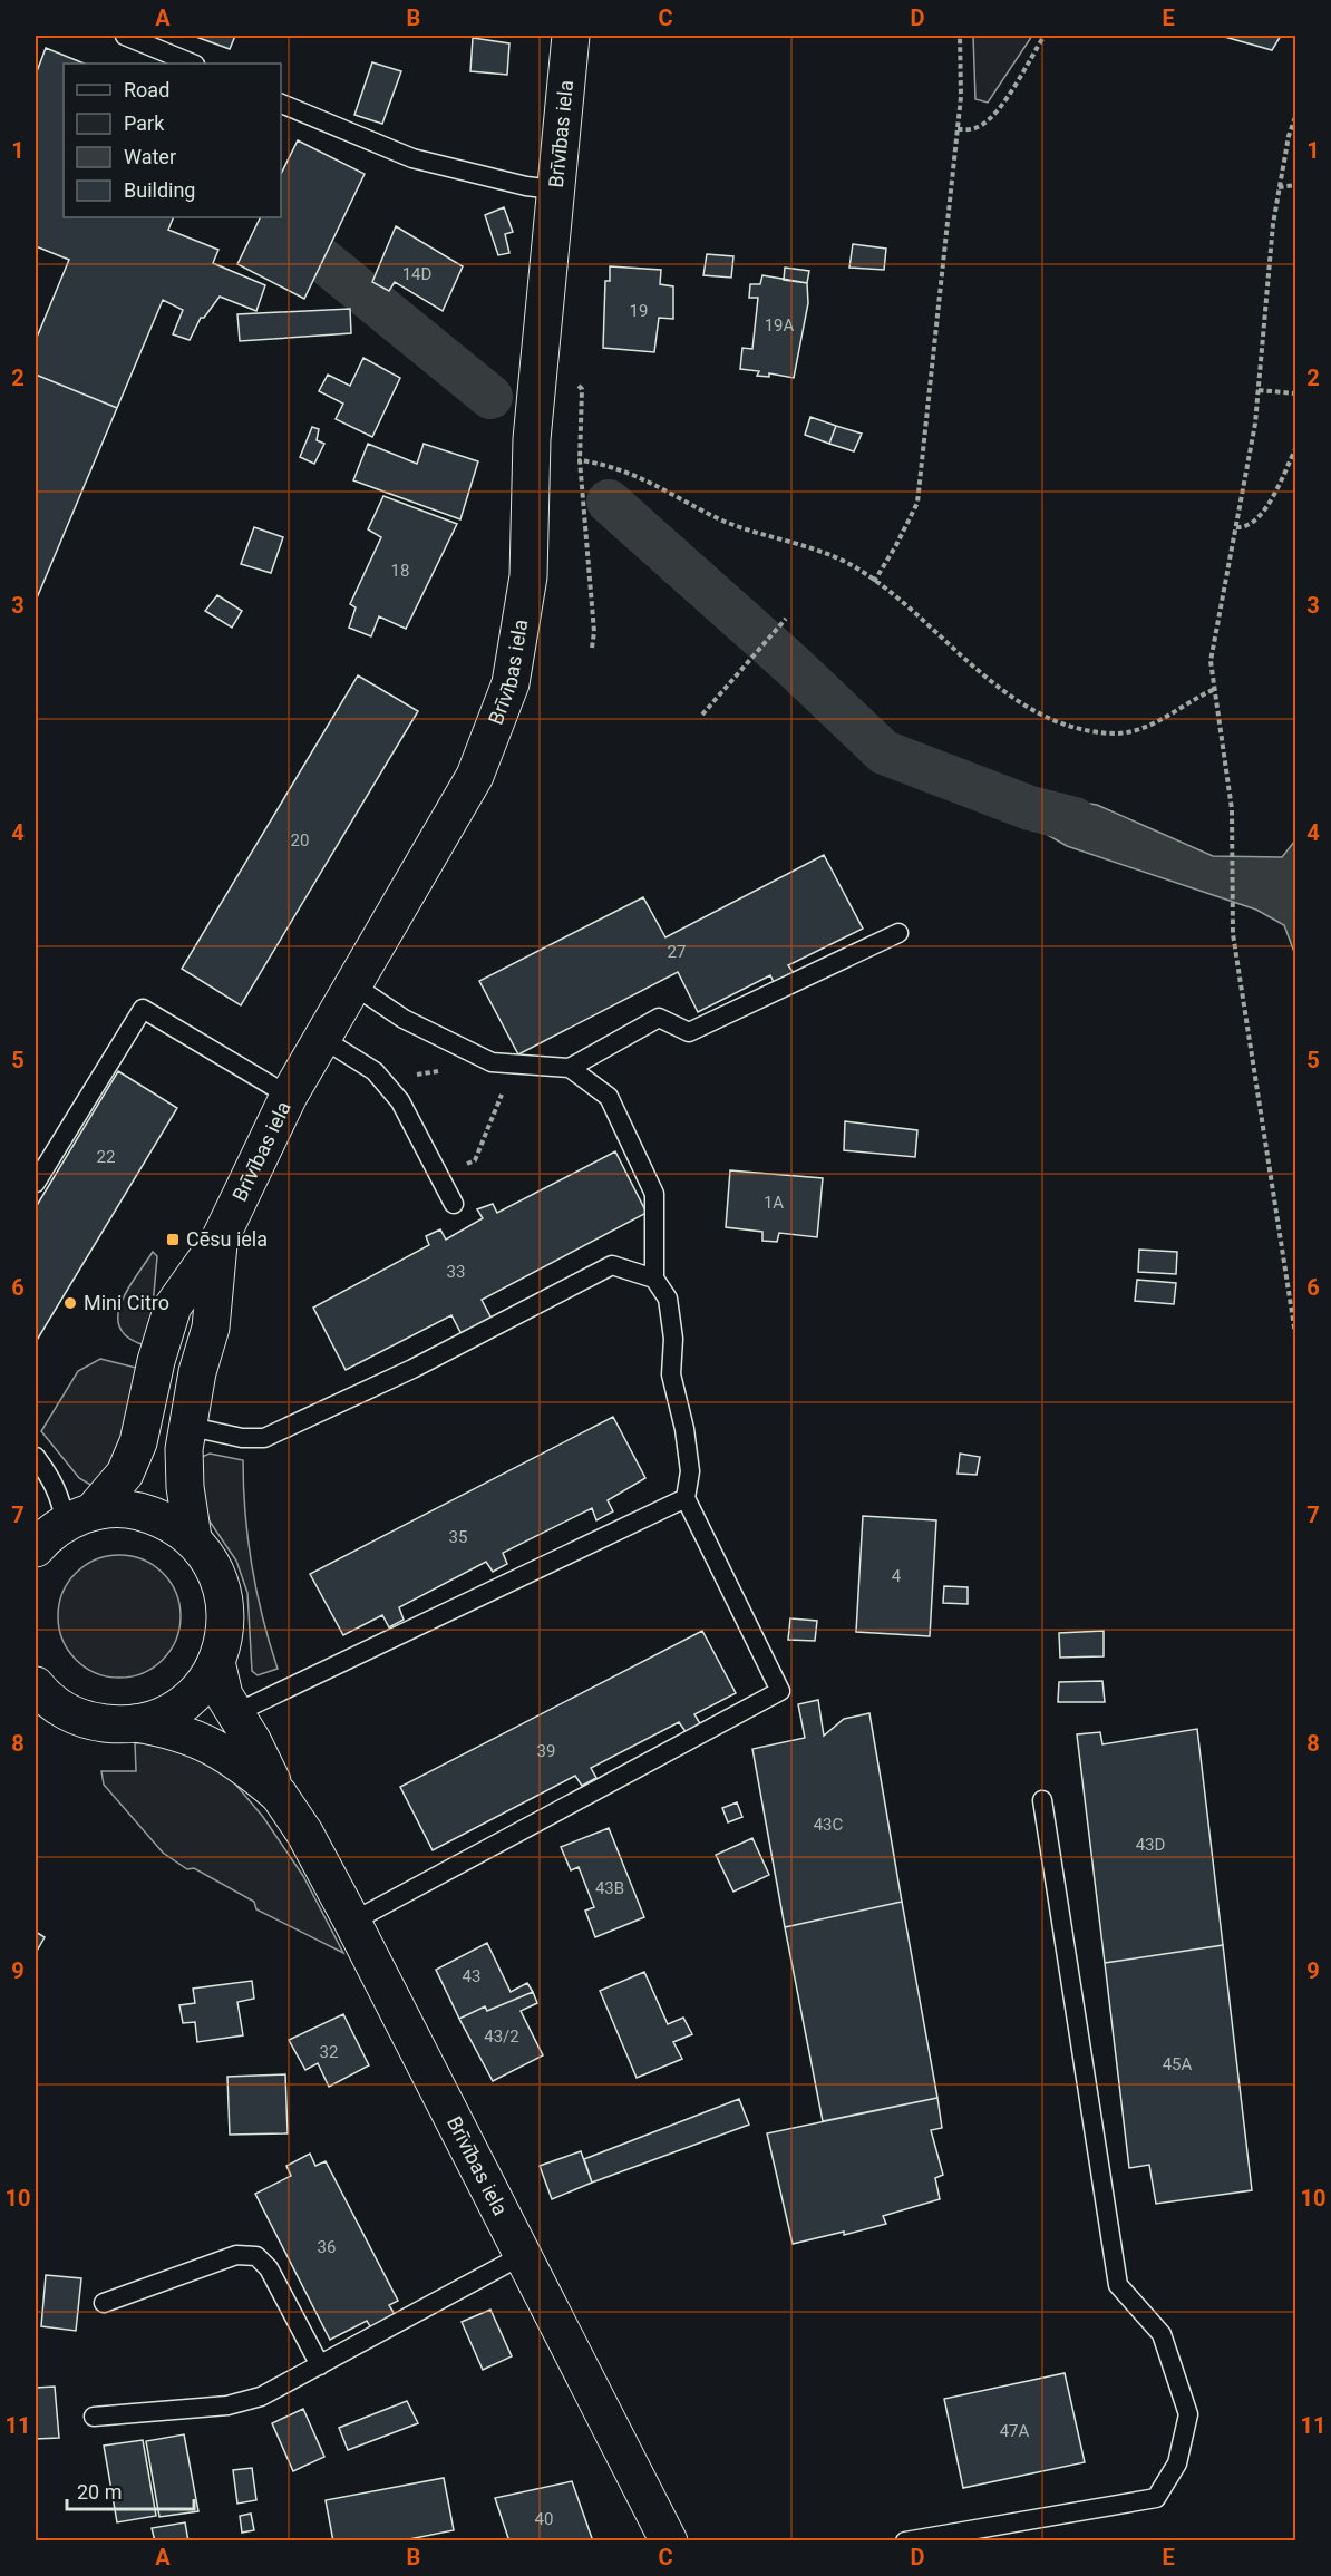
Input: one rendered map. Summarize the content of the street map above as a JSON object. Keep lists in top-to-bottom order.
{
  "streets": {
    "main road": ["Brīvības iela"]
  },
  "places": {
    "transit": ["Cēsu iela"],
    "other": ["Mini Citro"]
  },
  "house_numbers": [
    "14D",
    "19",
    "19A",
    "18",
    "20",
    "27",
    "22",
    "1A",
    "33",
    "35",
    "4",
    "39",
    "43C",
    "43D",
    "43B",
    "43",
    "43/2",
    "32",
    "45A",
    "36",
    "47A",
    "40"
  ],
  "legend": [
    "Road",
    "Park",
    "Water",
    "Building"
  ],
  "scale_bar": "20 m",
  "grid": {
    "columns": [
      "A",
      "B",
      "C",
      "D",
      "E"
    ],
    "rows": [
      "1",
      "2",
      "3",
      "4",
      "5",
      "6",
      "7",
      "8",
      "9",
      "10",
      "11"
    ]
  }
}
